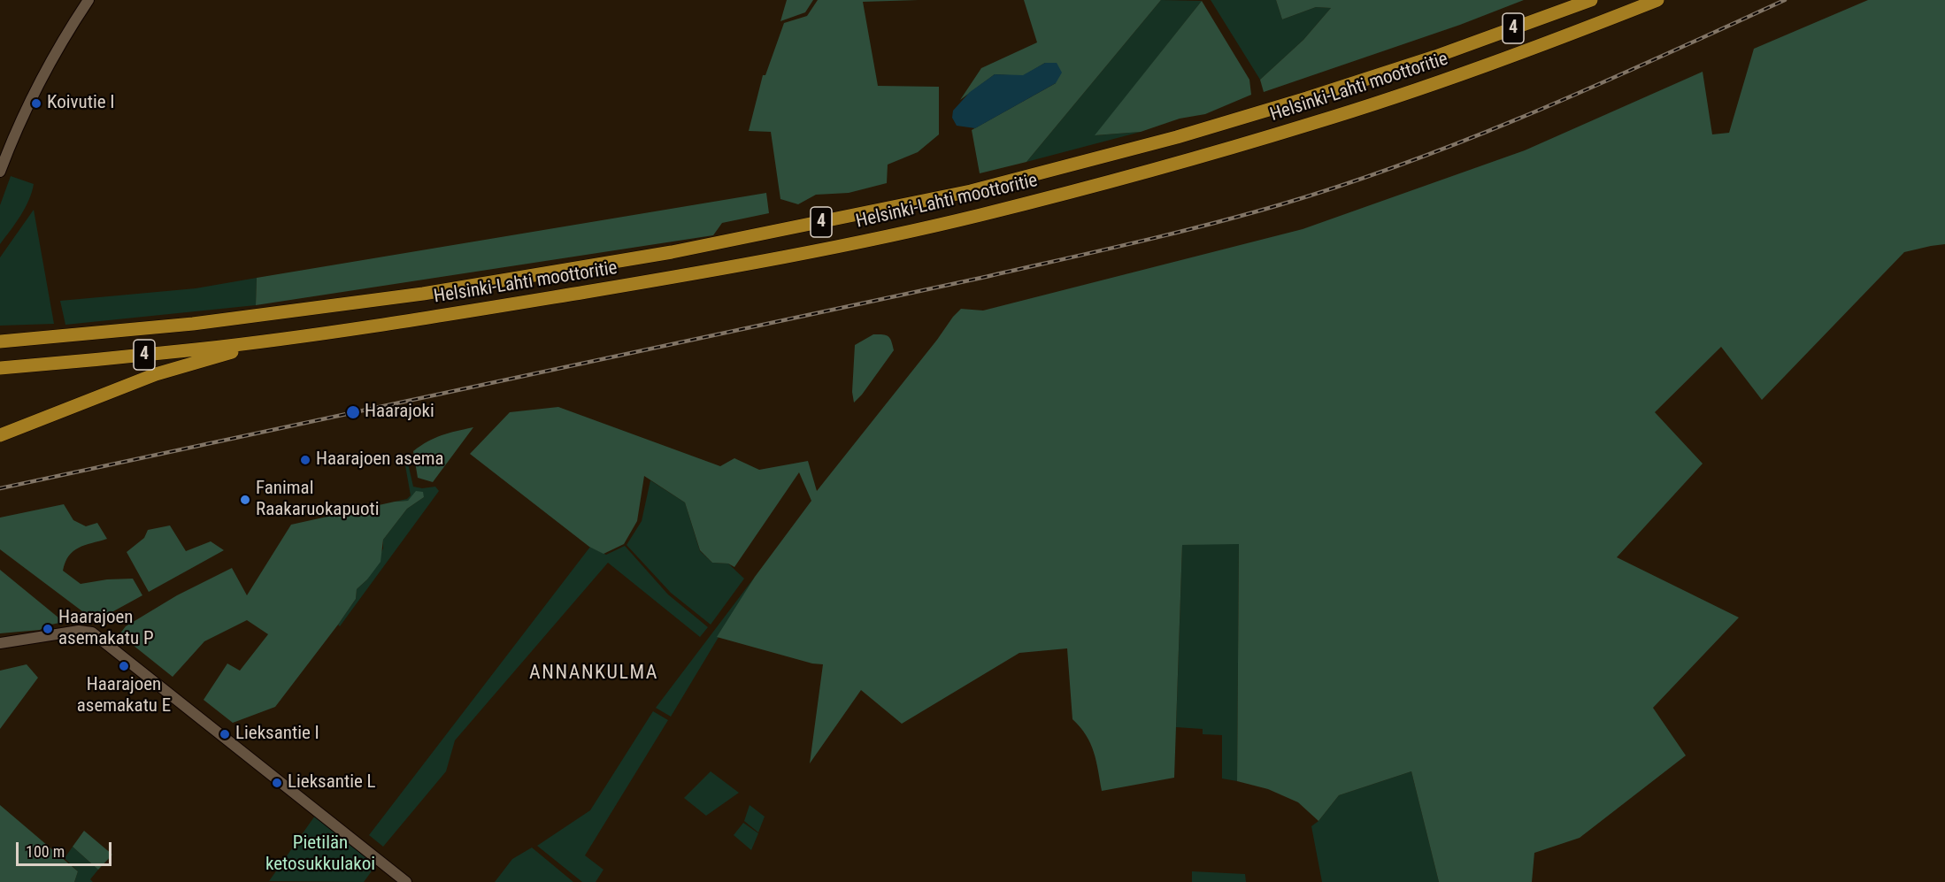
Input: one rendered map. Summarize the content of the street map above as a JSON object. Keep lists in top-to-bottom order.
{
  "streets": {
    "highway": ["4", "Helsinki-Lahti moottoritie"]
  },
  "districts": ["ANNANKULMA"],
  "parks": ["Pietilän ketosukkulakoi"],
  "places": [
    "Koivutie I",
    "Haarajoki",
    "Haarajoen asema",
    "Fanimal Raakaruokapuoti",
    "Haarajoen asemakatu P",
    "Haarajoen asemakatu E",
    "Lieksantie I",
    "Lieksantie L"
  ],
  "scale_bar": "100 m"
}
